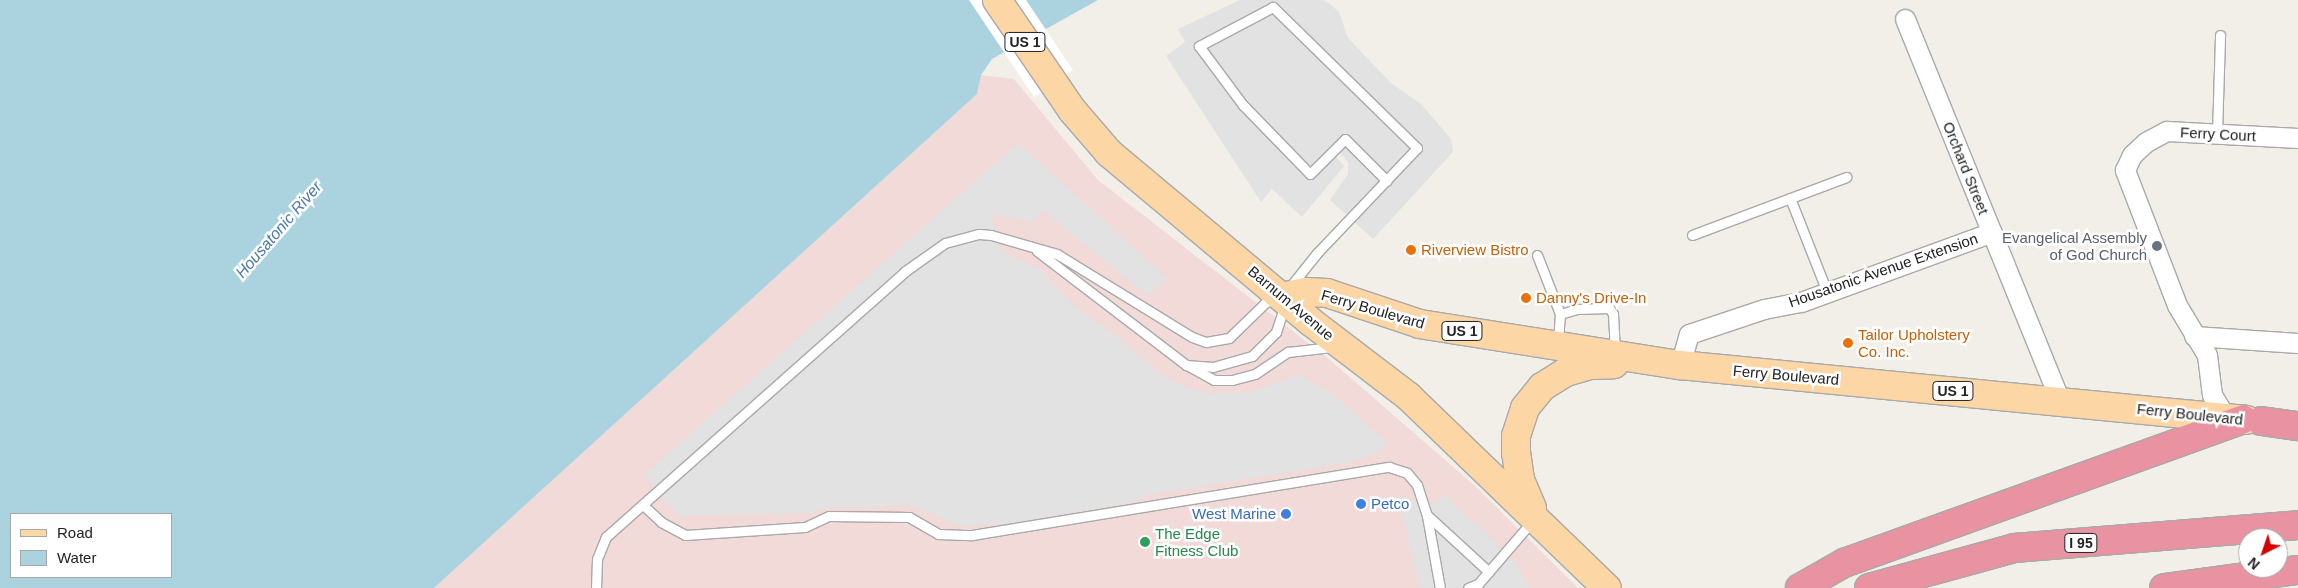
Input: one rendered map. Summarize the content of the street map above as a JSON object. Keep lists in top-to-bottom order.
{
  "streets": {
    "highway": ["I 95"],
    "main road": ["US 1", "Barnum Avenue", "Ferry Boulevard"],
    "street": ["Ferry Court", "Orchard Street", "Housatonic Avenue Extension"]
  },
  "crossings": [
    ["US 1", "Ferry Court"],
    ["US 1", "Ferry Boulevard"],
    ["Ferry Court", "Ferry Boulevard"],
    ["Orchard Street", "Housatonic Avenue Extension"],
    ["Orchard Street", "Ferry Boulevard"],
    ["Housatonic Avenue Extension", "Ferry Boulevard"],
    ["Barnum Avenue", "Ferry Boulevard"]
  ],
  "water": ["Housatonic River"],
  "places": [
    "Evangelical Assembly of God Church",
    "Riverview Bistro",
    "Danny's Drive-In",
    "Tailor Upholstery Co. Inc.",
    "Petco",
    "West Marine",
    "The Edge Fitness Club"
  ],
  "legend": ["Road", "Water"],
  "north": "bottom left"
}
